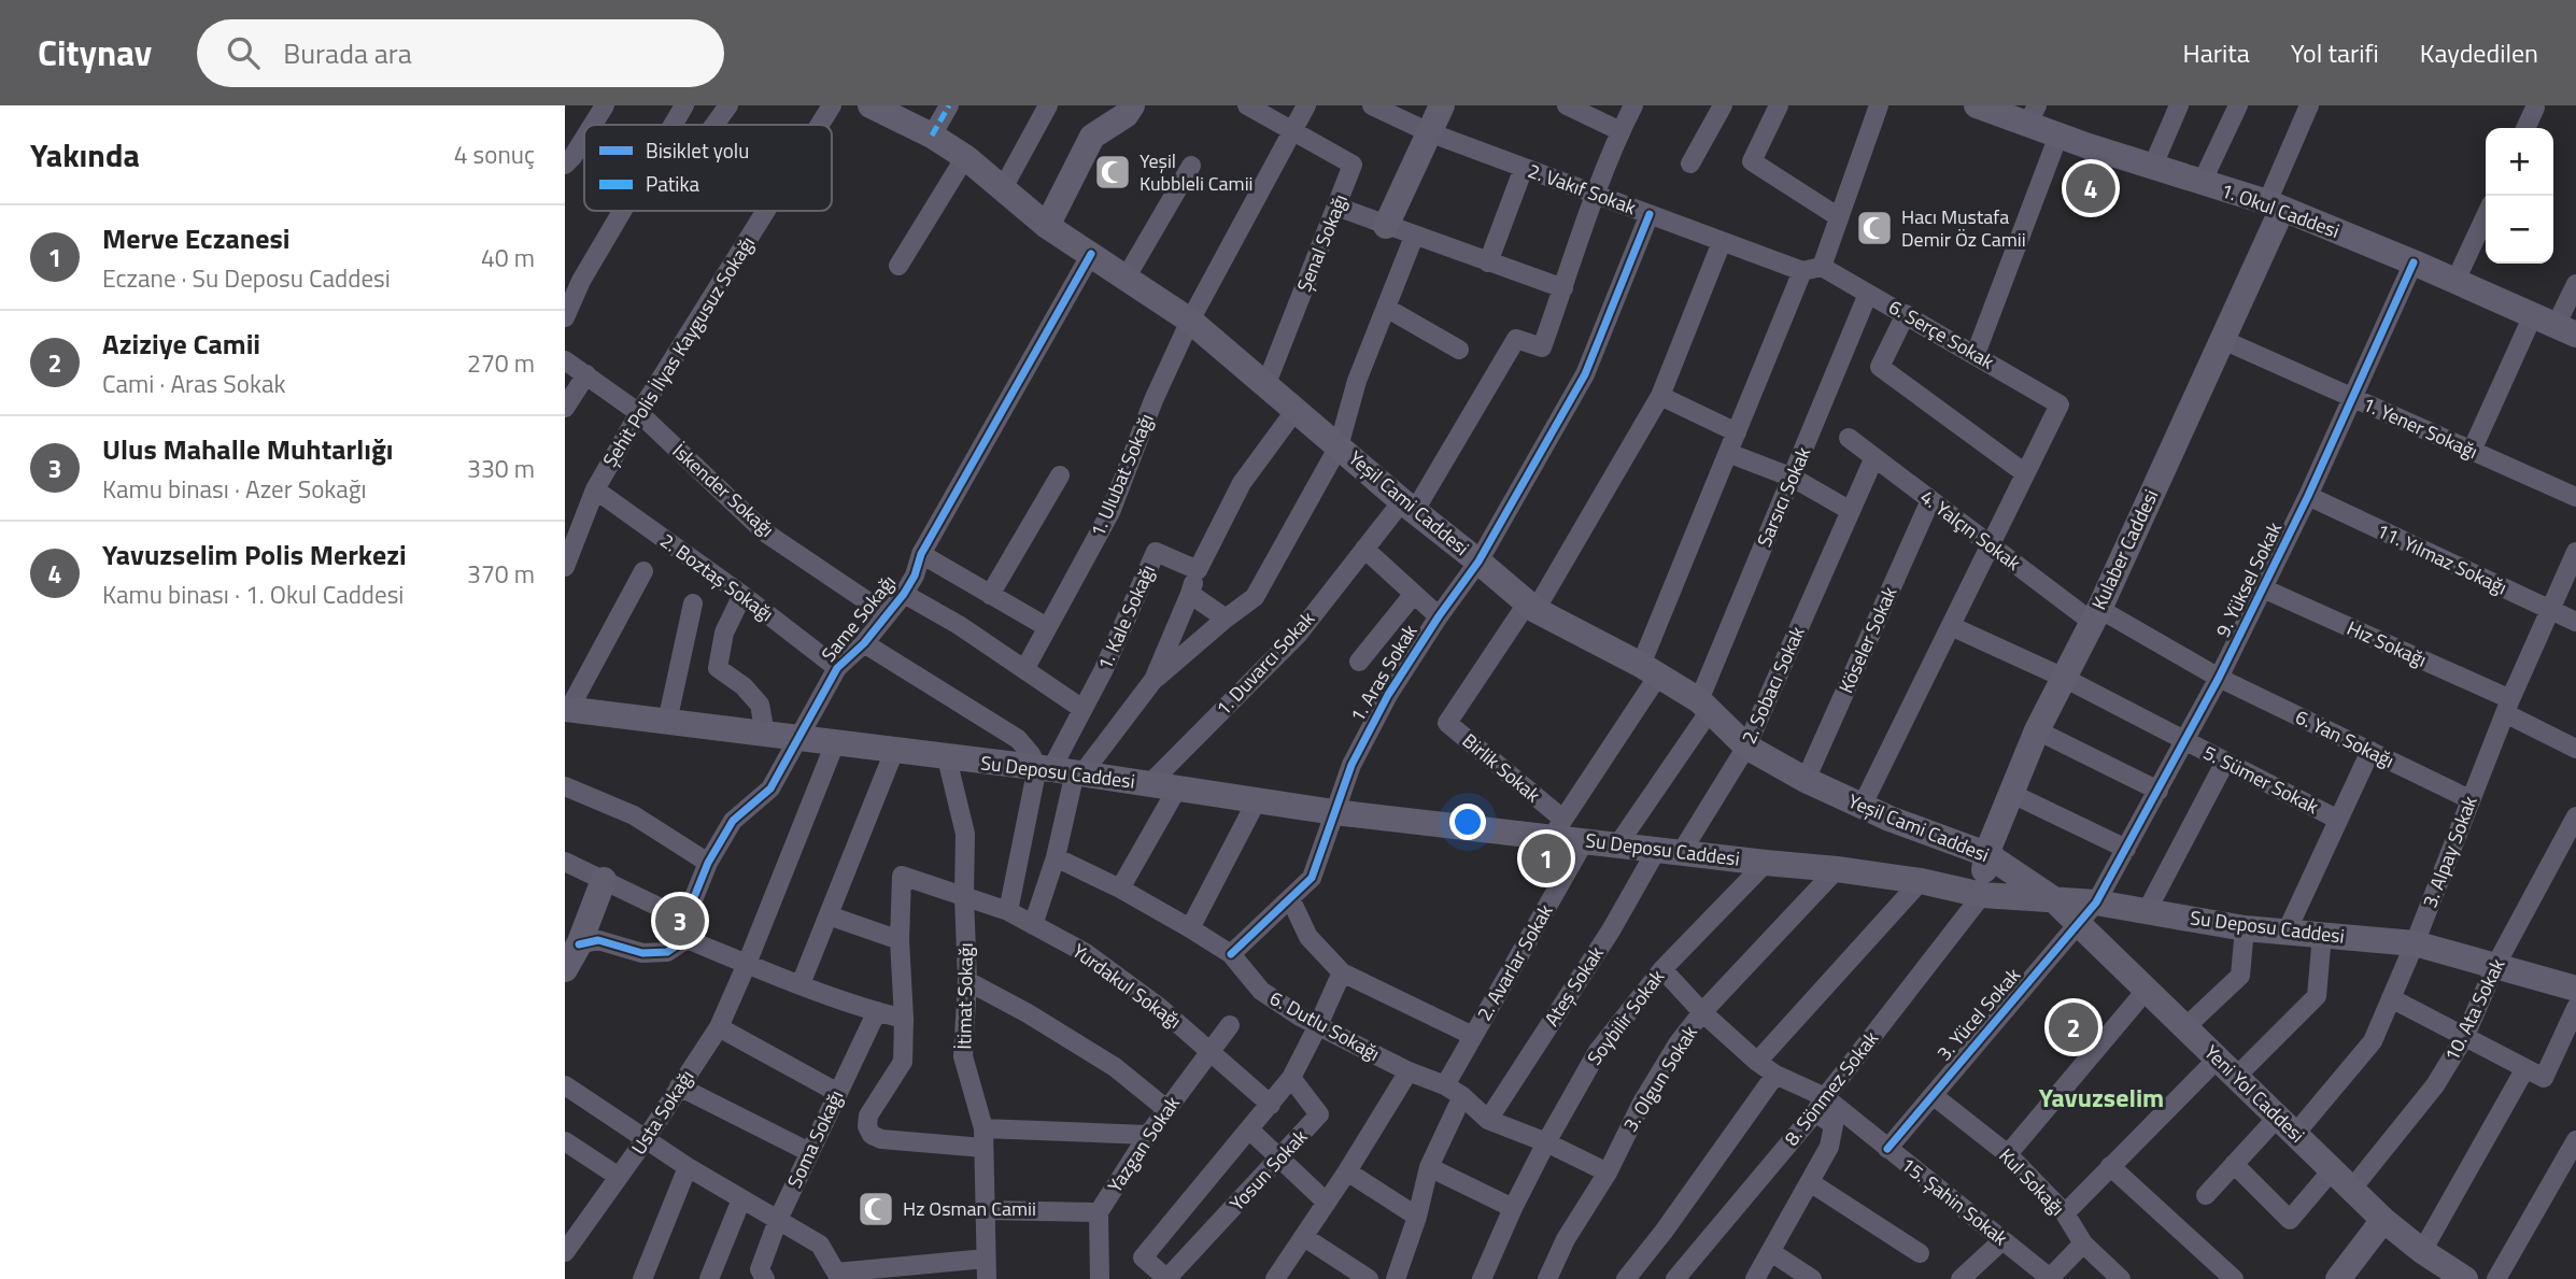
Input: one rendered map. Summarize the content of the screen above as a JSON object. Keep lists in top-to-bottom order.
{
  "streets": {
    "main road": [
      "1. Okul Caddesi",
      "Yeşil Cami Caddesi",
      "Kulaber Caddesi",
      "Su Deposu Caddesi",
      "Yeni Yol Caddesi"
    ],
    "street": [
      "2. Vakıf Sokak",
      "Şenal Sokağı",
      "6. Serçe Sokak",
      "Şehit Polis İlyas Kaygusuz Sokağı",
      "1. Yener Sokağı",
      "1. Ulubat Sokağı",
      "İskender Sokağı",
      "Sarsıcı Sokak",
      "4. Yalçın Sokak",
      "11. Yılmaz Sokağı",
      "2. Boztaş Sokağı",
      "9. Yüksel Sokak",
      "1. Kale Sokağı",
      "Same Sokağı",
      "Köseler Sokak",
      "Hız Sokağı",
      "1. Duvarcı Sokak",
      "1. Aras Sokak",
      "2. Sobacı Sokak",
      "6. Yan Sokağı",
      "Birlik Sokak",
      "5. Sümer Sokak",
      "3. Alpay Sokak",
      "2. Avarlar Sokak",
      "Yurdakul Sokağı",
      "Ateş Sokak",
      "İtimat Sokağı",
      "10. Ata Sokak",
      "3. Yücel Sokak",
      "Soybilir Sokak",
      "6. Dutlu Sokağı",
      "3. Olgun Sokak",
      "8. Sönmez Sokak",
      "Usta Sokağı",
      "Soma Sokağı",
      "Yazgan Sokak",
      "Yosun Sokak",
      "Kul Sokağı",
      "15. Şahin Sokak"
    ]
  },
  "crossings": [
    ["2. Vakıf Sokak", "6. Serçe Sokak"],
    ["2. Vakıf Sokak", "1. Aras Sokak"],
    ["1. Okul Caddesi", "Kulaber Caddesi"],
    ["1. Okul Caddesi", "9. Yüksel Sokak"],
    ["Şenal Sokağı", "1. Ulubat Sokağı"],
    ["Şenal Sokağı", "Yeşil Cami Caddesi"],
    ["6. Serçe Sokak", "Sarsıcı Sokak"],
    ["Şehit Polis İlyas Kaygusuz Sokağı", "İskender Sokağı"],
    ["Şehit Polis İlyas Kaygusuz Sokağı", "2. Boztaş Sokağı"],
    ["1. Yener Sokağı", "Kulaber Caddesi"],
    ["1. Yener Sokağı", "9. Yüksel Sokak"],
    ["1. Ulubat Sokağı", "Yeşil Cami Caddesi"],
    ["İskender Sokağı", "Same Sokağı"],
    ["Sarsıcı Sokak", "Yeşil Cami Caddesi"],
    ["Sarsıcı Sokak", "Su Deposu Caddesi"],
    ["Yeşil Cami Caddesi", "Kulaber Caddesi"],
    ["Yeşil Cami Caddesi", "Same Sokağı"],
    ["Yeşil Cami Caddesi", "Köseler Sokak"],
    ["Yeşil Cami Caddesi", "1. Duvarcı Sokak"],
    ["Yeşil Cami Caddesi", "1. Aras Sokak"],
    ["Yeşil Cami Caddesi", "2. Sobacı Sokak"],
    ["Yeşil Cami Caddesi", "Birlik Sokak"],
    ["Yeşil Cami Caddesi", "Su Deposu Caddesi"],
    ["Yeşil Cami Caddesi", "Yeni Yol Caddesi"],
    ["4. Yalçın Sokak", "Kulaber Caddesi"],
    ["4. Yalçın Sokak", "9. Yüksel Sokak"],
    ["4. Yalçın Sokak", "Köseler Sokak"],
    ["4. Yalçın Sokak", "2. Sobacı Sokak"],
    ["4. Yalçın Sokak", "6. Yan Sokağı"],
    ["Kulaber Caddesi", "Su Deposu Caddesi"],
    ["Kulaber Caddesi", "5. Sümer Sokak"],
    ["Kulaber Caddesi", "8. Sönmez Sokak"],
    ["11. Yılmaz Sokağı", "9. Yüksel Sokak"],
    ["11. Yılmaz Sokağı", "3. Alpay Sokak"],
    ["2. Boztaş Sokağı", "Same Sokağı"],
    ["9. Yüksel Sokak", "Hız Sokağı"],
    ["9. Yüksel Sokak", "6. Yan Sokağı"],
    ["9. Yüksel Sokak", "Su Deposu Caddesi"],
    ["9. Yüksel Sokak", "5. Sümer Sokak"],
    ["9. Yüksel Sokak", "3. Yücel Sokak"],
    ["1. Kale Sokağı", "Su Deposu Caddesi"],
    ["Same Sokağı", "Su Deposu Caddesi"],
    ["Hız Sokağı", "3. Alpay Sokak"],
    ["1. Duvarcı Sokak", "Su Deposu Caddesi"],
    ["1. Aras Sokak", "Su Deposu Caddesi"],
    ["1. Aras Sokak", "6. Dutlu Sokağı"],
    ["2. Sobacı Sokak", "Su Deposu Caddesi"],
    ["2. Sobacı Sokak", "Ateş Sokak"],
    ["6. Yan Sokağı", "3. Alpay Sokak"],
    ["Birlik Sokak", "Su Deposu Caddesi"],
    ["Su Deposu Caddesi", "3. Alpay Sokak"],
    ["Su Deposu Caddesi", "2. Avarlar Sokak"],
    ["Su Deposu Caddesi", "Ateş Sokak"],
    ["Su Deposu Caddesi", "İtimat Sokağı"],
    ["Su Deposu Caddesi", "10. Ata Sokak"],
    ["Su Deposu Caddesi", "3. Yücel Sokak"],
    ["Su Deposu Caddesi", "Soybilir Sokak"],
    ["Su Deposu Caddesi", "3. Olgun Sokak"],
    ["Su Deposu Caddesi", "8. Sönmez Sokak"],
    ["Su Deposu Caddesi", "Yeni Yol Caddesi"],
    ["Su Deposu Caddesi", "Usta Sokağı"],
    ["3. Alpay Sokak", "Yeni Yol Caddesi"],
    ["2. Avarlar Sokak", "6. Dutlu Sokağı"],
    ["Yurdakul Sokağı", "İtimat Sokağı"],
    ["Yurdakul Sokağı", "Yazgan Sokak"],
    ["Ateş Sokak", "6. Dutlu Sokağı"],
    ["10. Ata Sokak", "Yeni Yol Caddesi"],
    ["3. Yücel Sokak", "Yeni Yol Caddesi"],
    ["3. Yücel Sokak", "Kul Sokağı"],
    ["3. Yücel Sokak", "15. Şahin Sokak"],
    ["Soybilir Sokak", "6. Dutlu Sokağı"],
    ["Soybilir Sokak", "15. Şahin Sokak"],
    ["6. Dutlu Sokağı", "3. Olgun Sokak"],
    ["3. Olgun Sokak", "15. Şahin Sokak"],
    ["8. Sönmez Sokak", "15. Şahin Sokak"]
  ],
  "districts": ["Yavuzselim"],
  "places": {
    "mosque": ["Yeşil Kubbleli Camii", "Hacı Mustafa Demir Öz Camii", "Hz Osman Camii"]
  },
  "legend": ["Bisiklet yolu", "Patika"],
  "page": {
    "header": "Citynav",
    "search": "Burada ara",
    "nav": ["Harita", "Yol tarifi", "Kaydedilen"],
    "heading": ["Yakında", "4 sonuç"],
    "map_buttons": ["+", "−"],
    "pins": [
      "4",
      "1",
      "3",
      "2"
    ],
    "list": [
      {
        "mark": "1",
        "name": "Merve Eczanesi",
        "note": "Eczane · Su Deposu Caddesi",
        "value": "40 m"
      },
      {
        "mark": "2",
        "name": "Aziziye Camii",
        "note": "Cami · Aras Sokak",
        "value": "270 m"
      },
      {
        "mark": "3",
        "name": "Ulus Mahalle Muhtarlığı",
        "note": "Kamu binası · Azer Sokağı",
        "value": "330 m"
      },
      {
        "mark": "4",
        "name": "Yavuzselim Polis Merkezi",
        "note": "Kamu binası · 1. Okul Caddesi",
        "value": "370 m"
      }
    ]
  }
}
